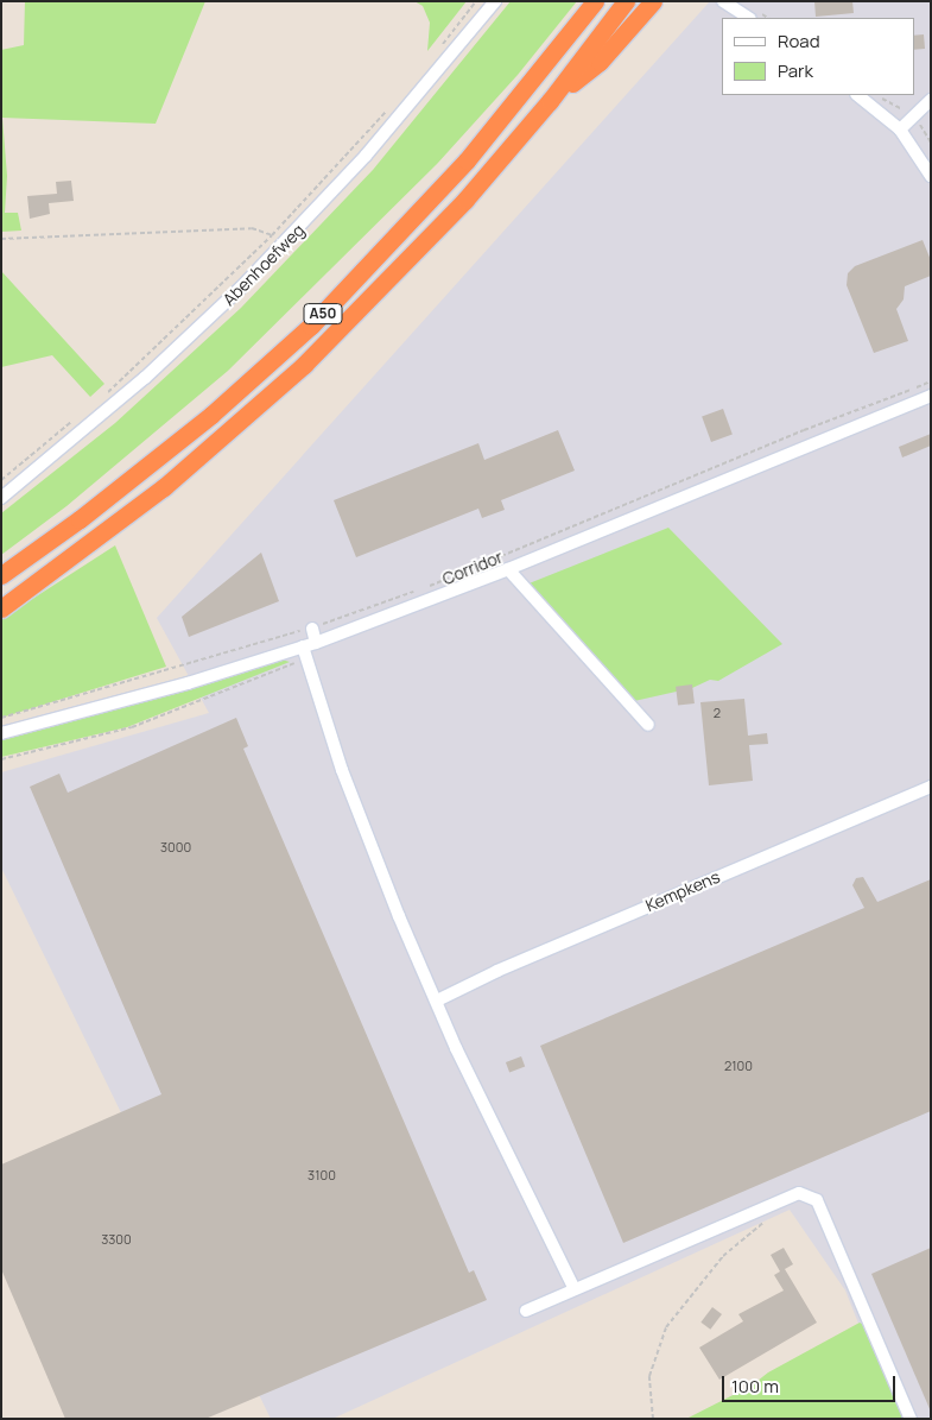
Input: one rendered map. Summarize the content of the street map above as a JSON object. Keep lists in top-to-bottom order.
{
  "streets": {
    "highway": ["A50"],
    "street": ["Abenhoefweg", "Corridor", "Kempkens"]
  },
  "house_numbers": [
    "2",
    "3000",
    "2100",
    "3100",
    "3300"
  ],
  "legend": ["Road", "Park"],
  "scale_bar": "100 m"
}
